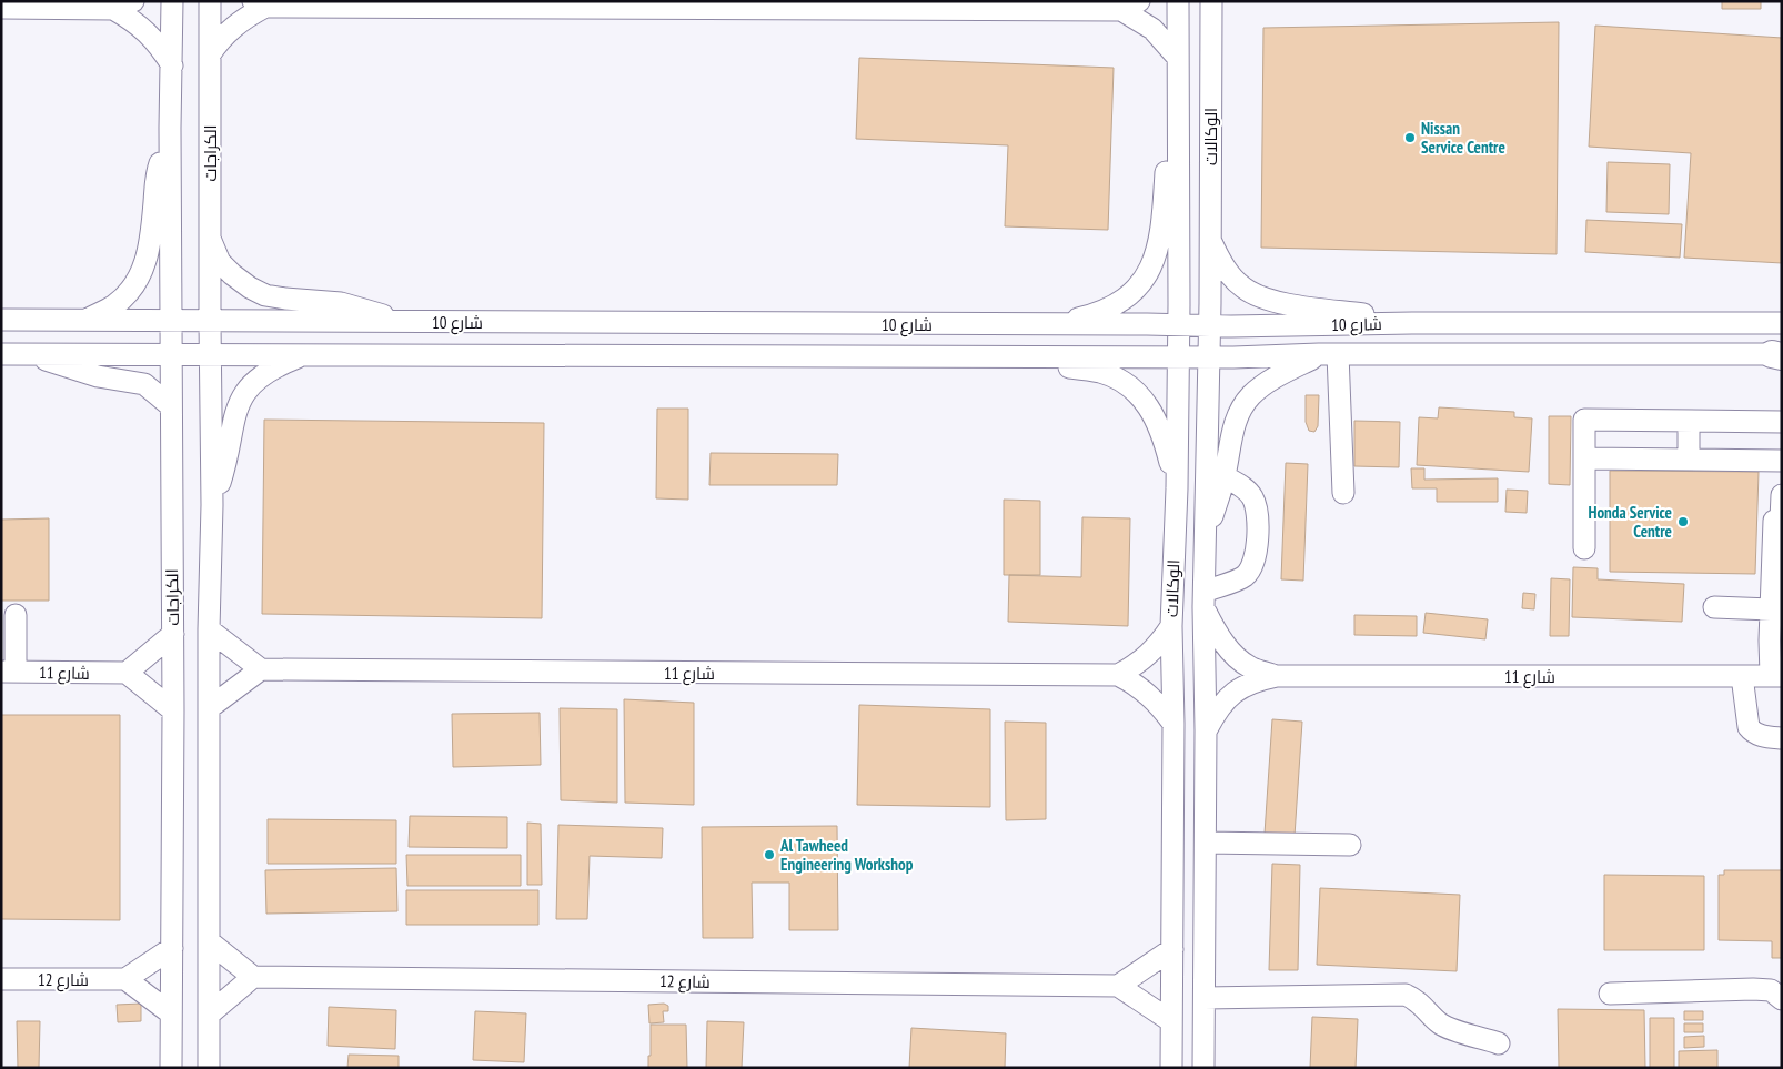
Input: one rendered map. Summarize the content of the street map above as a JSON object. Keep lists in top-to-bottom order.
{
  "streets": {
    "street": [
      "الوكالات",
      "الكراجات",
      "شارع 10",
      "شارع 11",
      "شارع 12"
    ]
  },
  "crossings": [
    ["الوكالات", "شارع 10"],
    ["الوكالات", "شارع 11"],
    ["الكراجات", "شارع 10"]
  ],
  "places": ["Nissan Service Centre", "Honda Service Centre", "Al Tawheed Engineering Workshop"]
}
